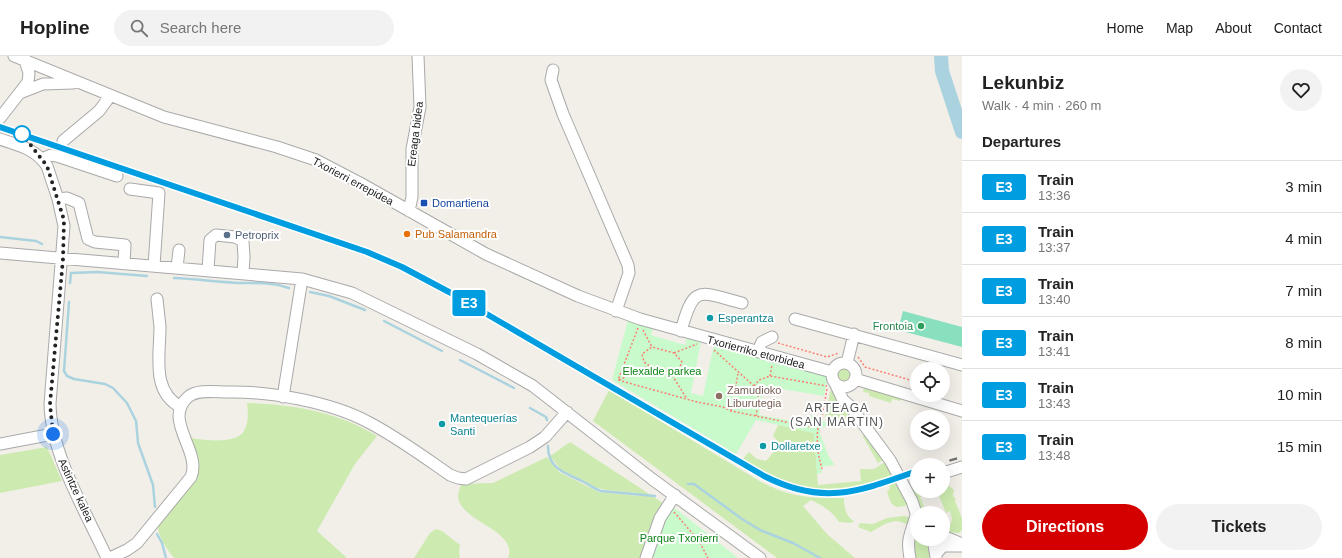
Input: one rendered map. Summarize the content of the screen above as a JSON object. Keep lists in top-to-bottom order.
{
  "streets": {
    "street": [
      "Ereaga bidea",
      "Txorierri errepidea",
      "Txorierriko etorbidea",
      "Astintze kalea"
    ]
  },
  "crossings": [
    ["Ereaga bidea", "Txorierri errepidea"],
    ["Txorierri errepidea", "Txorierriko etorbidea"]
  ],
  "districts": ["ARTEAGA (SAN MARTIN)"],
  "parks": ["Elexalde parkea", "Parque Txorierri"],
  "places": {
    "transit": ["Domartiena"],
    "other": [
      "Pub Salamandra",
      "Petroprix",
      "Esperantza",
      "Frontoia",
      "Zamudioko Liburutegia",
      "Mantequerías Santi",
      "Dollaretxe"
    ]
  },
  "page": {
    "header": "Hopline",
    "search": "Search here",
    "nav": [
      "Home",
      "Map",
      "About",
      "Contact"
    ],
    "on_map": "E3",
    "heading": [
      ["Lekunbiz", "Walk · 4 min · 260 m"],
      "Departures"
    ],
    "list": [
      {
        "mark": "E3",
        "name": "Train",
        "note": "13:36",
        "value": "3 min"
      },
      {
        "mark": "E3",
        "name": "Train",
        "note": "13:37",
        "value": "4 min"
      },
      {
        "mark": "E3",
        "name": "Train",
        "note": "13:40",
        "value": "7 min"
      },
      {
        "mark": "E3",
        "name": "Train",
        "note": "13:41",
        "value": "8 min"
      },
      {
        "mark": "E3",
        "name": "Train",
        "note": "13:43",
        "value": "10 min"
      },
      {
        "mark": "E3",
        "name": "Train",
        "note": "13:48",
        "value": "15 min"
      }
    ],
    "map_buttons": ["+", "−"],
    "buttons": ["Directions", "Tickets"]
  }
}
